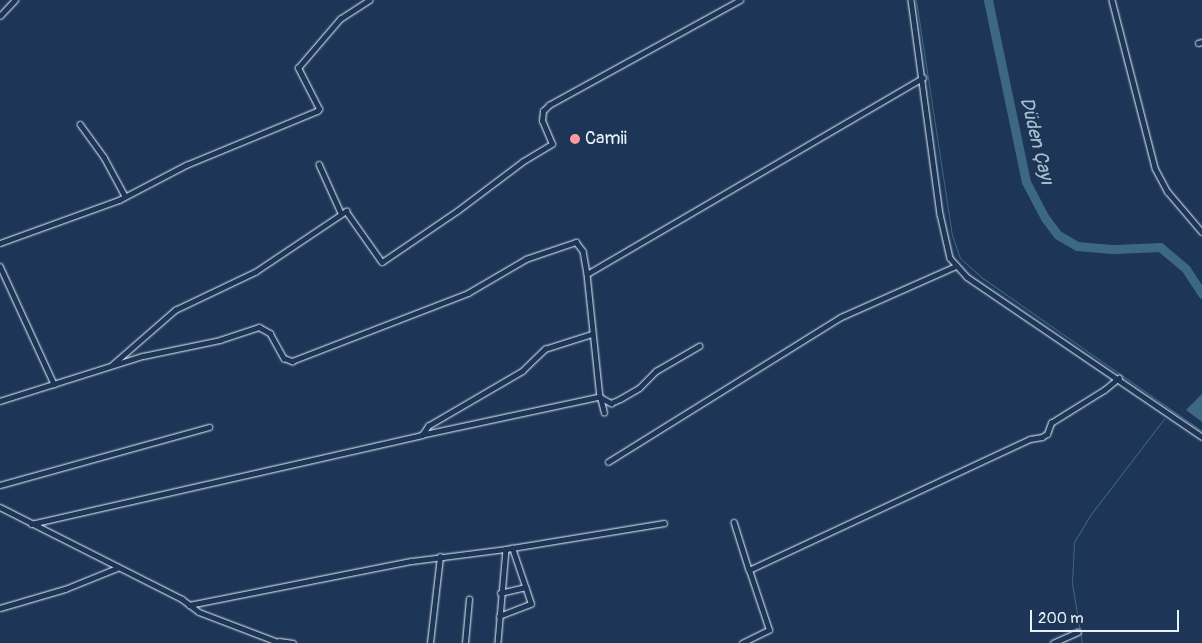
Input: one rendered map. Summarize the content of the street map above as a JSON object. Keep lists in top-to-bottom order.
{
  "water": ["Düden Çayı"],
  "places": ["Camii"],
  "scale_bar": "200 m"
}
